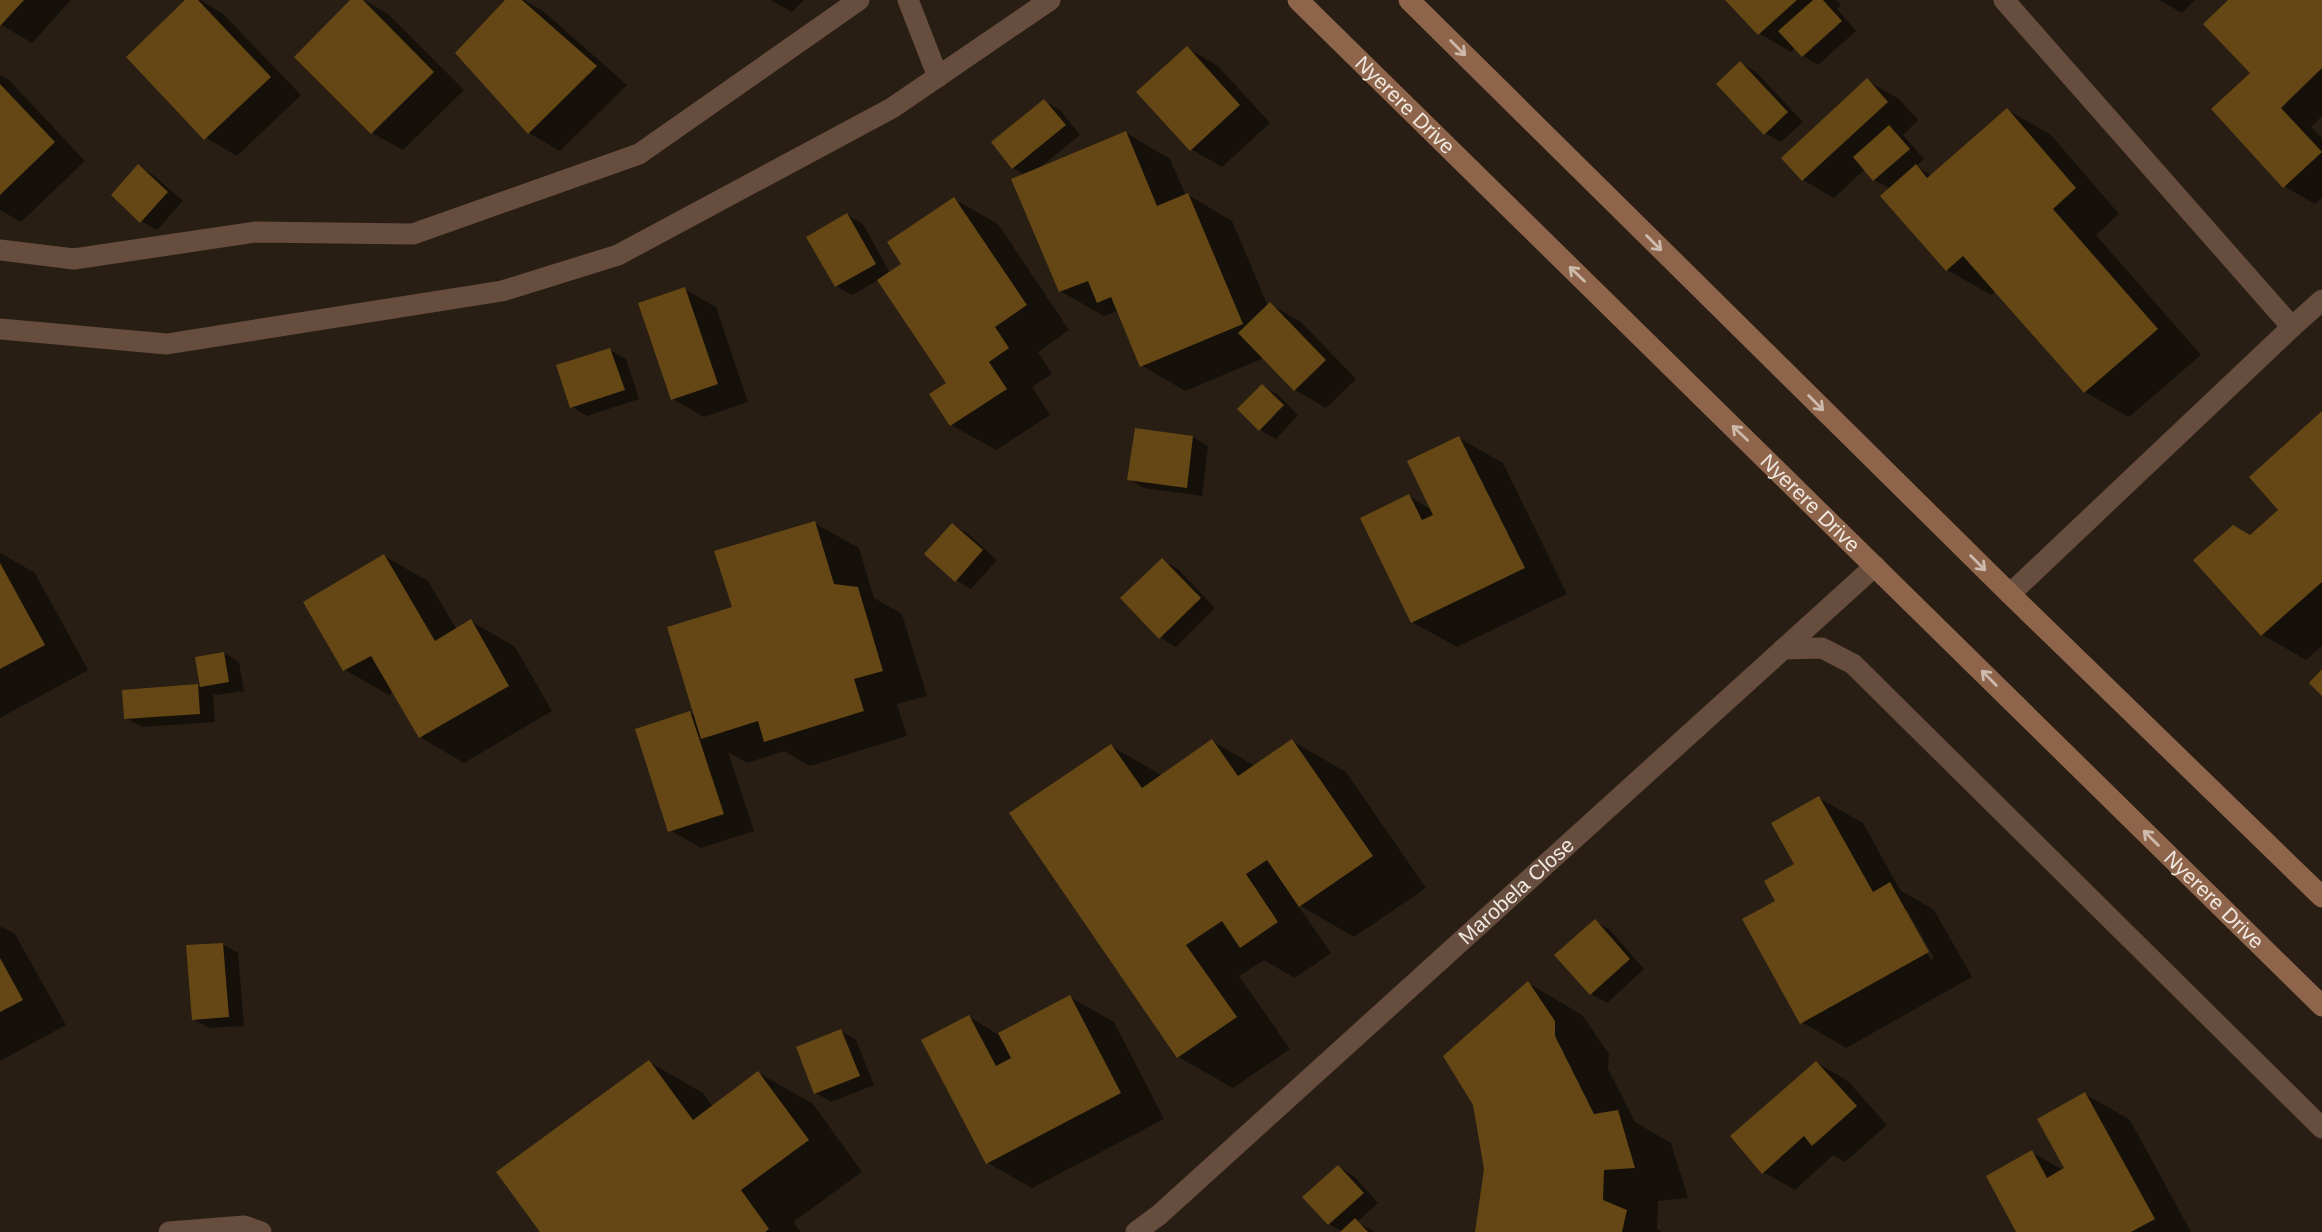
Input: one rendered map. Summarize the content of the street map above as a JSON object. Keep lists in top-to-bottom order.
{
  "streets": {
    "main road": ["Nyerere Drive"],
    "street": ["Marobela Close"]
  },
  "crossings": [
    ["Nyerere Drive", "Marobela Close"]
  ]
}
